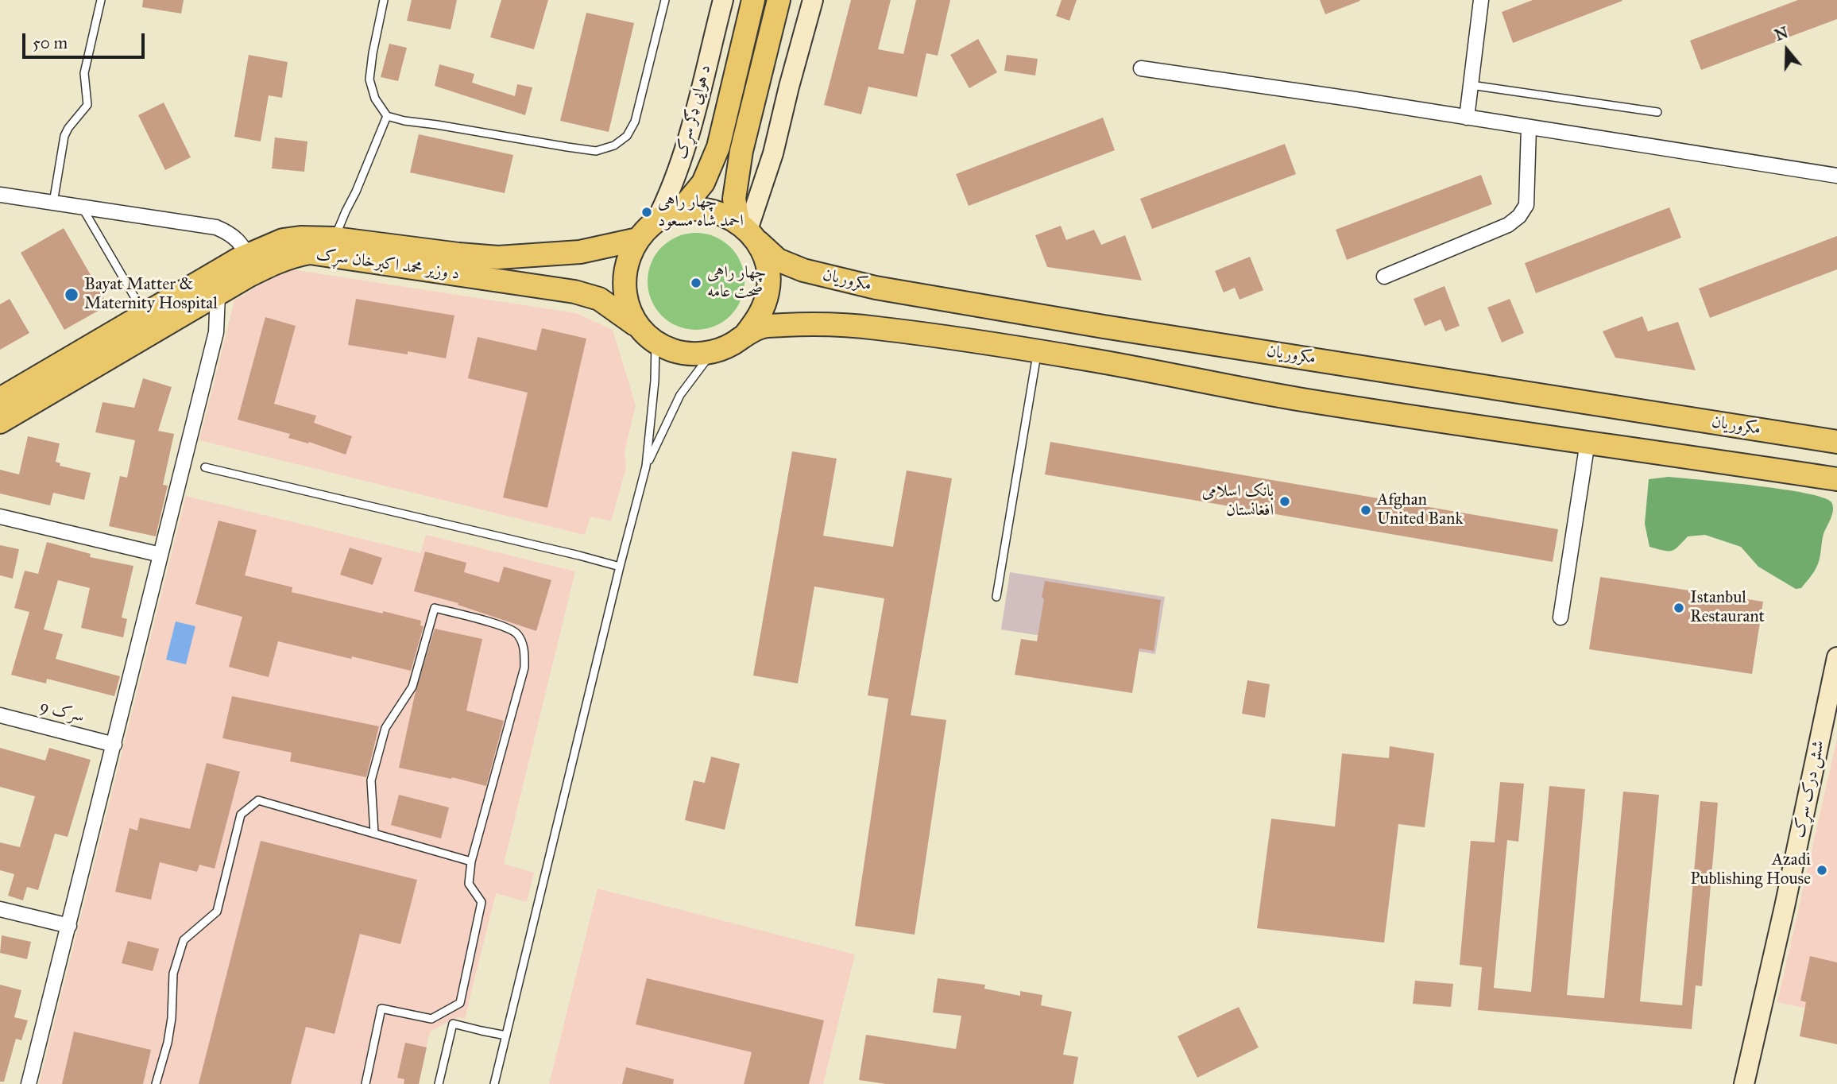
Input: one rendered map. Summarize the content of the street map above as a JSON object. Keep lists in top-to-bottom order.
{
  "streets": {
    "main road": [
      "د هوایی ډګر سړک",
      "د وزیر محمد اکبرخان سړک",
      "مکروریان",
      "شش درک سړک"
    ],
    "street": ["سرک 9"]
  },
  "crossings": [
    ["د هوایی ډګر سړک", "د وزیر محمد اکبرخان سړک"],
    ["د هوایی ډګر سړک", "مکروریان"],
    ["د وزیر محمد اکبرخان سړک", "مکروریان"]
  ],
  "places": [
    "چهار راهی احمد شاه مسعود",
    "چهار راهی صحت عامه",
    "Bayat Matter & Maternity Hospital",
    "بانک اسلامی افغانستان",
    "Afghan United Bank",
    "Istanbul Restaurant",
    "Azadi Publishing House"
  ],
  "scale_bar": "50 m",
  "north": "top"
}
